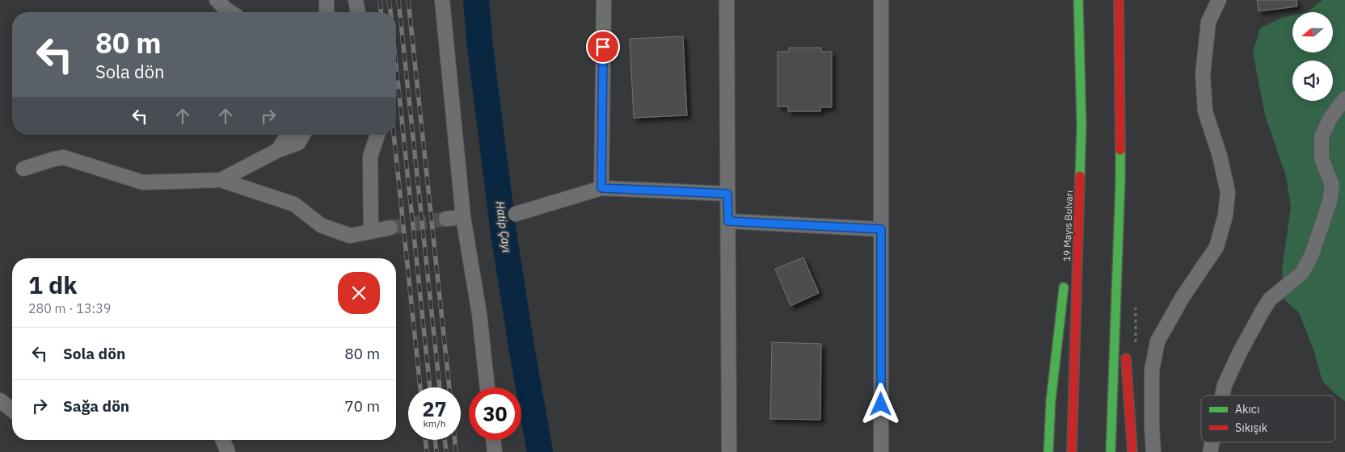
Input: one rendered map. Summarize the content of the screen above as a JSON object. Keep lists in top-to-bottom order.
{
  "streets": {
    "highway": ["19 Mayıs Bulvarı"]
  },
  "water": ["Hatip Çayı"],
  "legend": ["Akıcı", "Sıkışık"],
  "north": "left",
  "page": {
    "turn": ["80 m", "Sola dön"],
    "heading": ["1 dk", "280 m · 13:39"],
    "list": [
      {
        "name": "Sola dön",
        "value": "80 m"
      },
      {
        "name": "Sağa dön",
        "value": "70 m"
      }
    ],
    "speed": "27 km/h",
    "limit": "30"
  }
}
